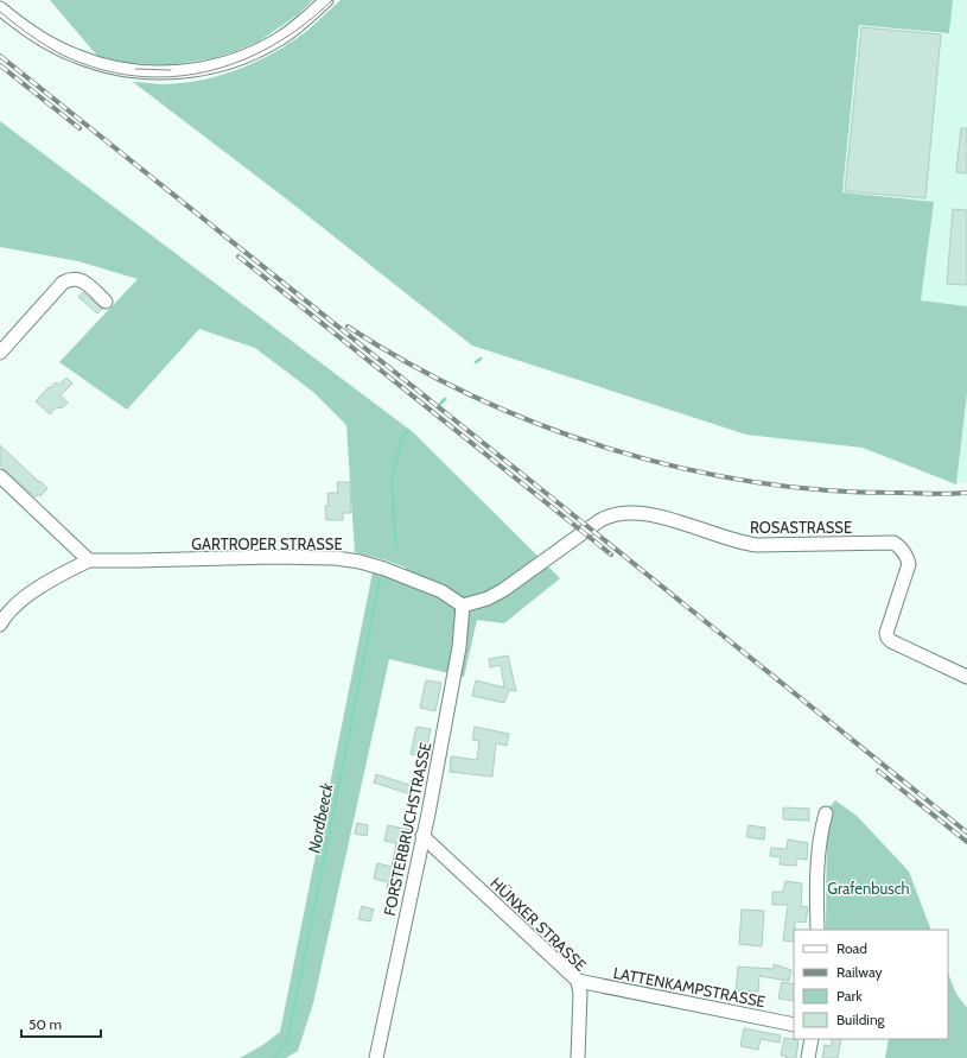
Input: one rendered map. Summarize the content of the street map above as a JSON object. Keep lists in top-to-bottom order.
{
  "streets": {
    "street": [
      "ROSASTRASSE",
      "GARTROPER STRASSE",
      "FORSTERBRUCHSTRASSE",
      "HÜNXER STRASSE",
      "LATTENKAMPSTRASSE"
    ]
  },
  "crossings": [
    ["ROSASTRASSE", "GARTROPER STRASSE"],
    ["ROSASTRASSE", "FORSTERBRUCHSTRASSE"],
    ["GARTROPER STRASSE", "FORSTERBRUCHSTRASSE"],
    ["FORSTERBRUCHSTRASSE", "HÜNXER STRASSE"],
    ["HÜNXER STRASSE", "LATTENKAMPSTRASSE"]
  ],
  "water": ["Nordbeeck"],
  "parks": ["Grafenbusch"],
  "legend": [
    "Road",
    "Railway",
    "Park",
    "Building"
  ],
  "scale_bar": "50 m"
}
